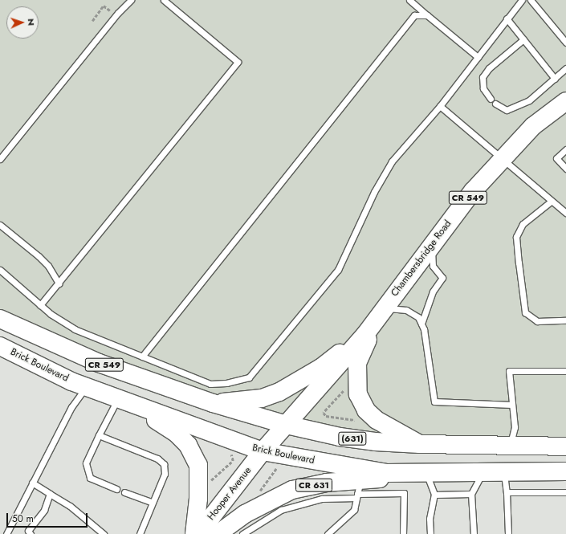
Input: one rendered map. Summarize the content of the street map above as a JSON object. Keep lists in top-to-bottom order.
{
  "streets": {
    "main road": [
      "CR 549",
      "Chambersbridge Road",
      "Brick Boulevard",
      "(631)",
      "CR 631",
      "Hooper Avenue"
    ]
  },
  "crossings": [
    ["CR 549", "Chambersbridge Road"],
    ["Chambersbridge Road", "(631)"],
    ["Chambersbridge Road", "Hooper Avenue"],
    ["Brick Boulevard", "CR 631"],
    ["Brick Boulevard", "Hooper Avenue"],
    ["(631)", "Hooper Avenue"]
  ],
  "scale_bar": "50 m",
  "north": "right"
}
